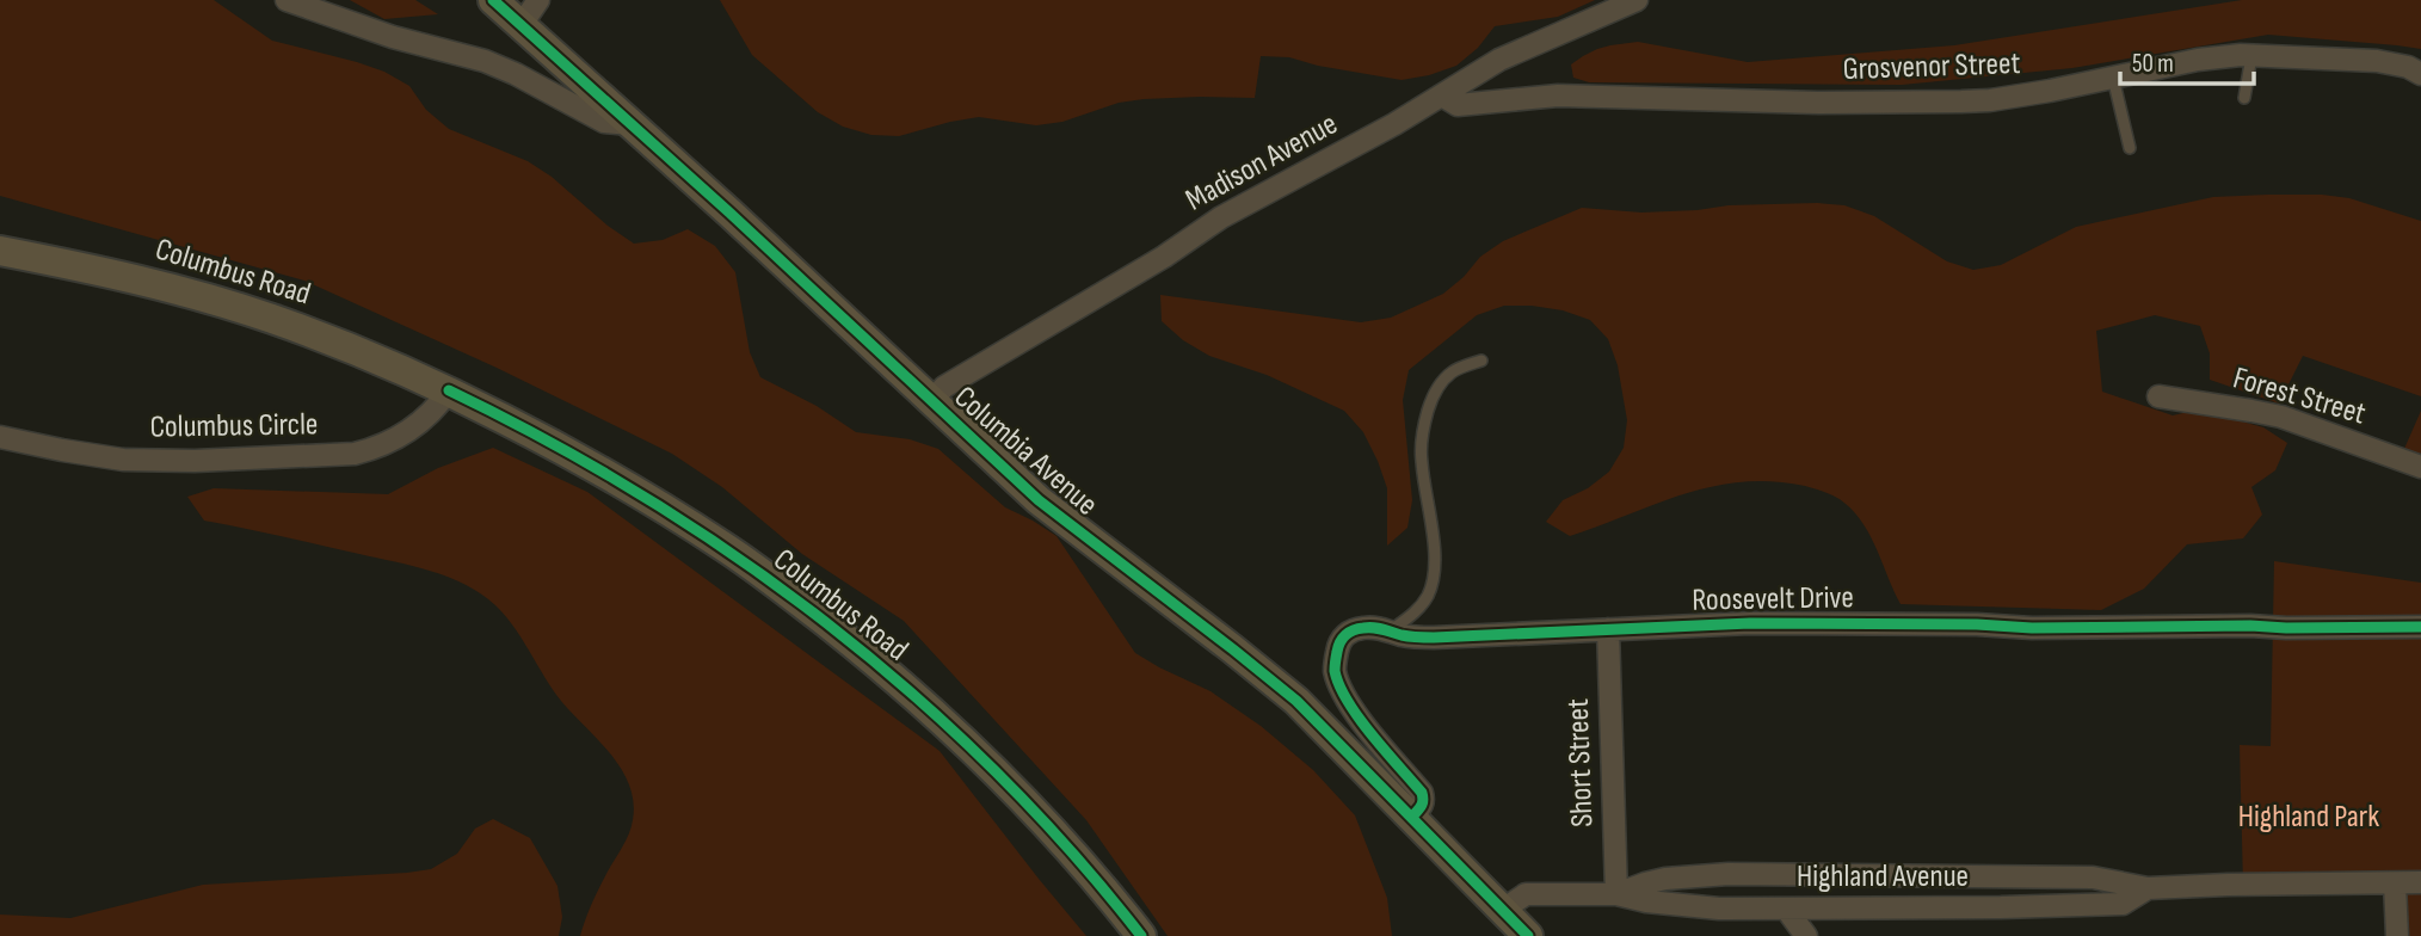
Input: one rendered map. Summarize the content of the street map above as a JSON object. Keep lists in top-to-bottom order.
{
  "streets": {
    "street": [
      "Grosvenor Street",
      "Madison Avenue",
      "Columbus Road",
      "Forest Street",
      "Columbus Circle",
      "Columbia Avenue",
      "Roosevelt Drive",
      "Short Street",
      "Highland Avenue"
    ]
  },
  "crossings": [
    ["Grosvenor Street", "Madison Avenue"],
    ["Madison Avenue", "Columbia Avenue"],
    ["Columbus Road", "Columbus Circle"],
    ["Columbia Avenue", "Roosevelt Drive"],
    ["Columbia Avenue", "Highland Avenue"],
    ["Roosevelt Drive", "Short Street"],
    ["Short Street", "Highland Avenue"]
  ],
  "parks": ["Highland Park"],
  "scale_bar": "50 m"
}
